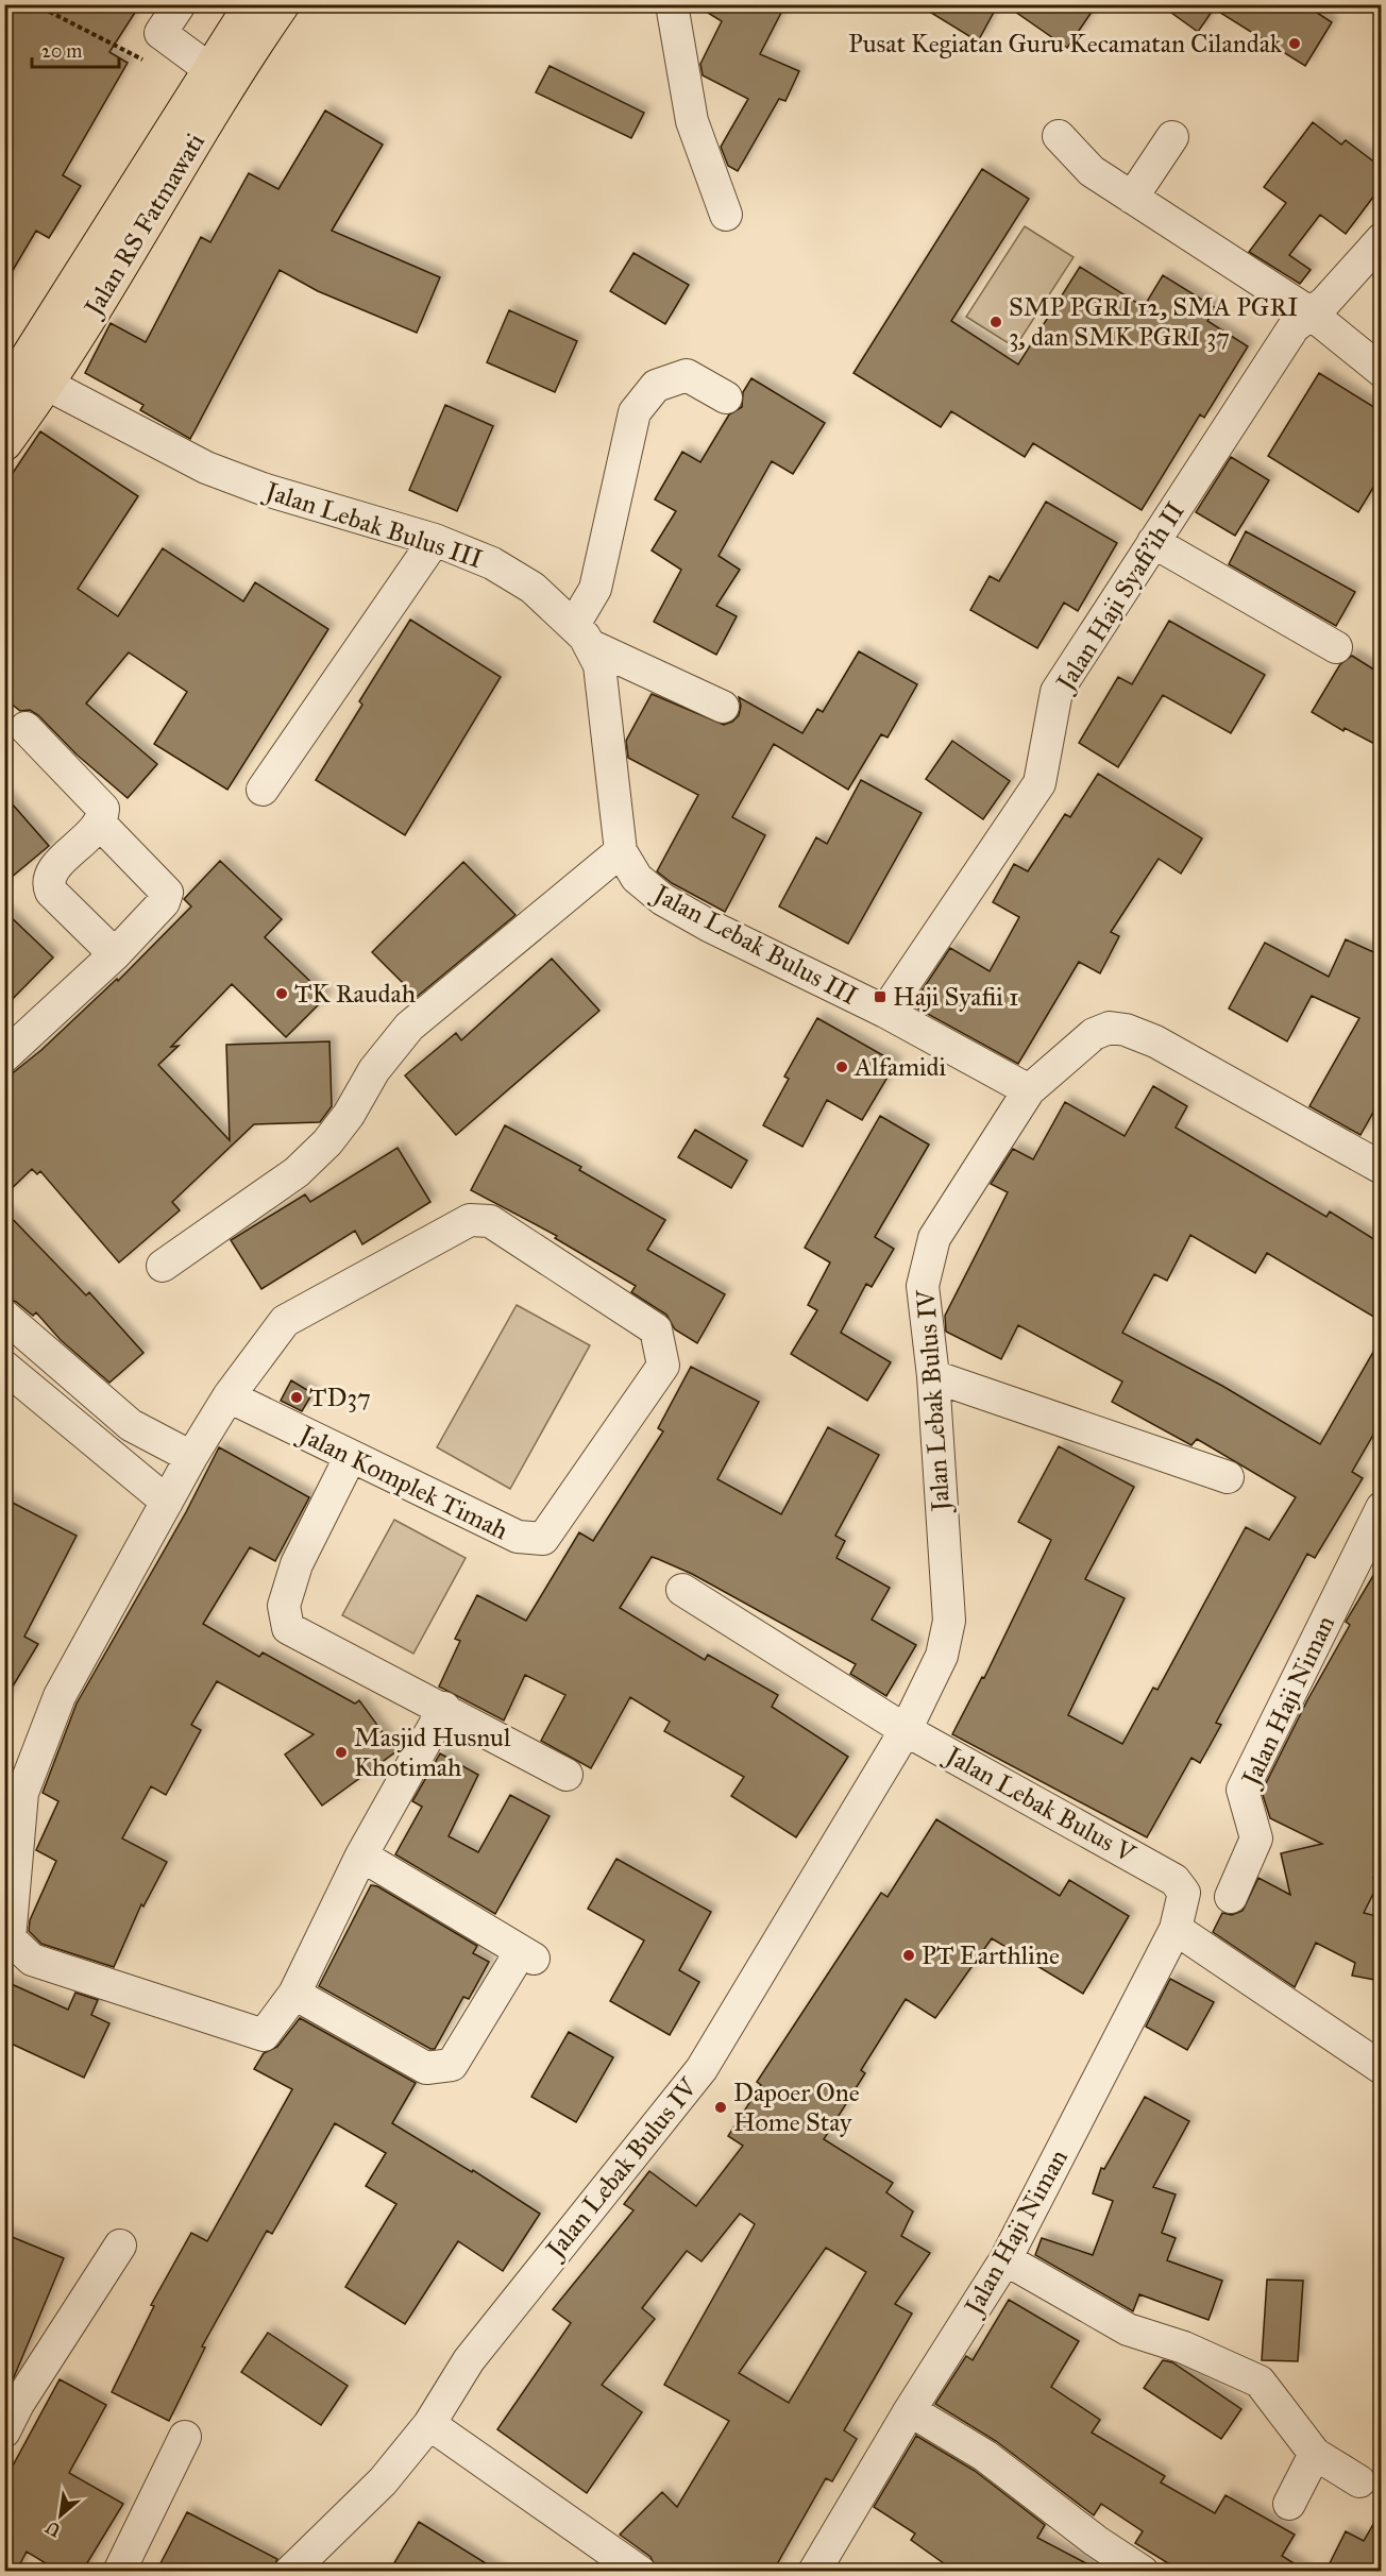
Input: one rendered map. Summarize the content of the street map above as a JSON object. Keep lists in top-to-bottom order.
{
  "streets": {
    "main road": ["Jalan RS Fatmawati"],
    "street": [
      "Jalan Lebak Bulus III",
      "Jalan Haji Syafi'ih II",
      "Jalan Lebak Bulus IV",
      "Jalan Komplek Timah",
      "Jalan Haji Niman",
      "Jalan Lebak Bulus V"
    ]
  },
  "crossings": [
    ["Jalan RS Fatmawati", "Jalan Lebak Bulus III"],
    ["Jalan Lebak Bulus III", "Jalan Haji Syafi'ih II"],
    ["Jalan Lebak Bulus III", "Jalan Lebak Bulus IV"],
    ["Jalan Lebak Bulus IV", "Jalan Lebak Bulus V"],
    ["Jalan Haji Niman", "Jalan Lebak Bulus V"]
  ],
  "places": {
    "other": [
      "Pusat Kegiatan Guru Kecamatan Cilandak",
      "SMP PGRI 12, SMA PGRI 3, dan SMK PGRI 37",
      "TK Raudah",
      "Alfamidi",
      "TD37",
      "Masjid Husnul Khotimah",
      "PT Earthline",
      "Dapoer One Home Stay"
    ],
    "transit": ["Haji Syafii 1"]
  },
  "scale_bar": "20 m",
  "north": "bottom left"
}
